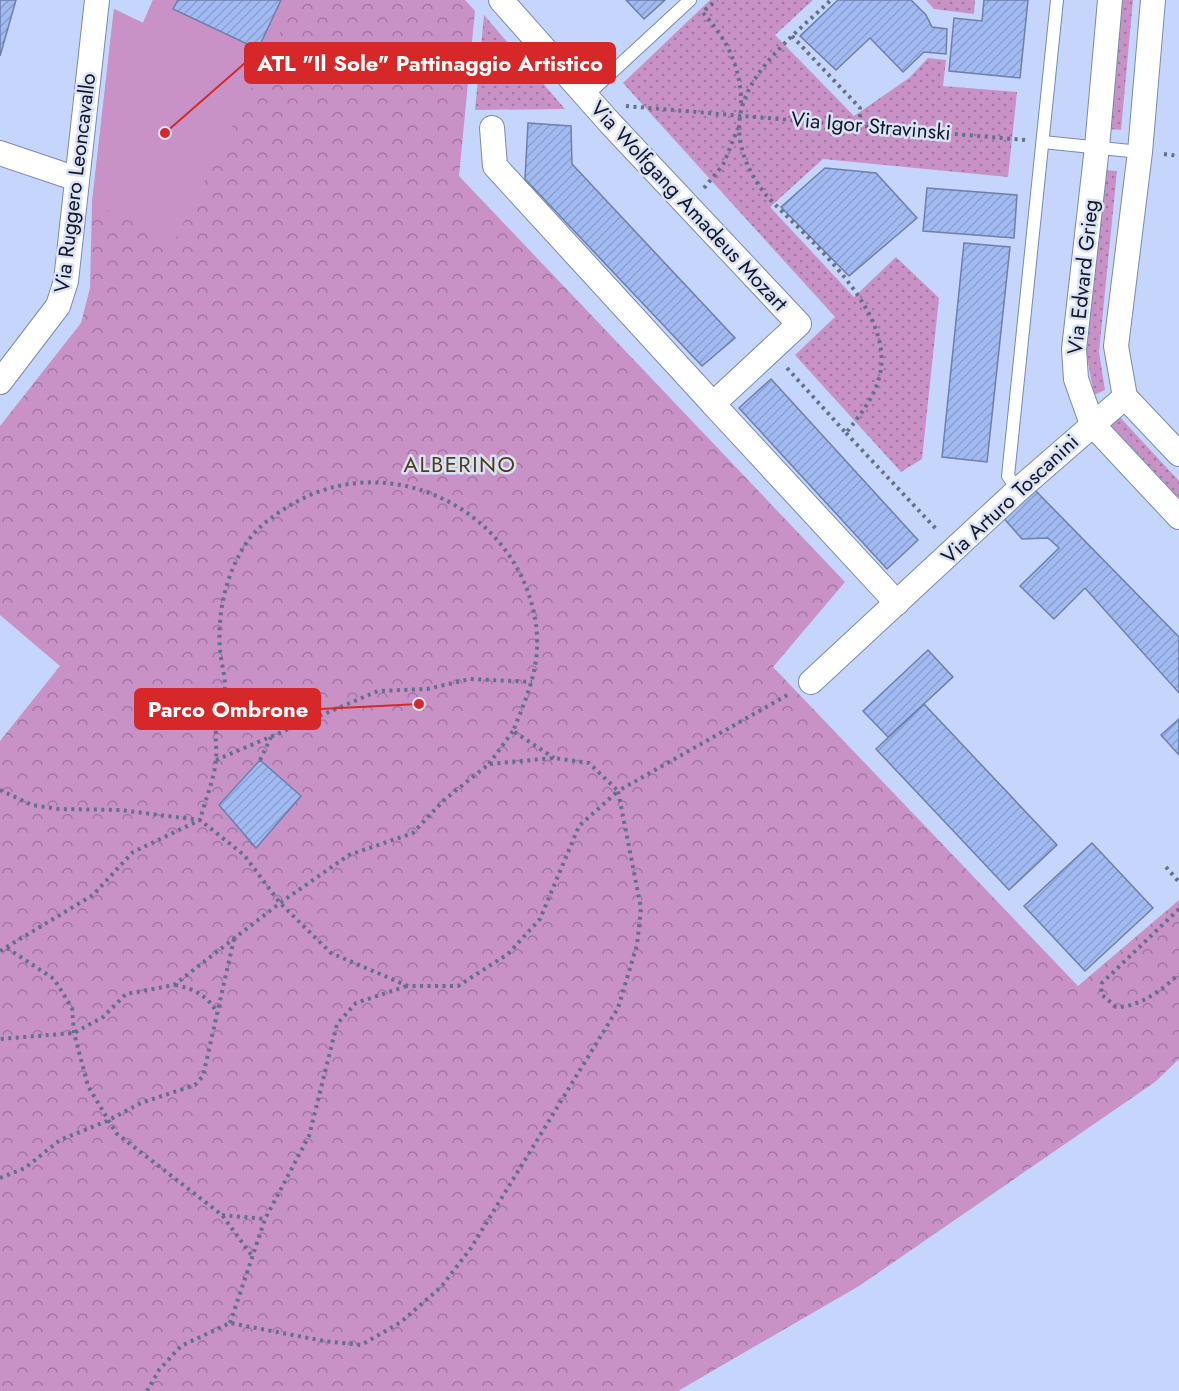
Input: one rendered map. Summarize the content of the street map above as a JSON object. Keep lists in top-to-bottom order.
{
  "streets": {
    "street": [
      "Via Ruggero Leoncavallo",
      "Via Wolfgang Amadeus Mozart",
      "Via Edvard Grieg",
      "Via Arturo Toscanini"
    ],
    "path": ["Via Igor Stravinski"]
  },
  "crossings": [
    ["Via Igor Stravinski", "Via Wolfgang Amadeus Mozart"],
    ["Via Edvard Grieg", "Via Arturo Toscanini"]
  ],
  "districts": ["ALBERINO"],
  "places": ["ATL \"Il Sole\" Pattinaggio Artistico", "Parco Ombrone"]
}
